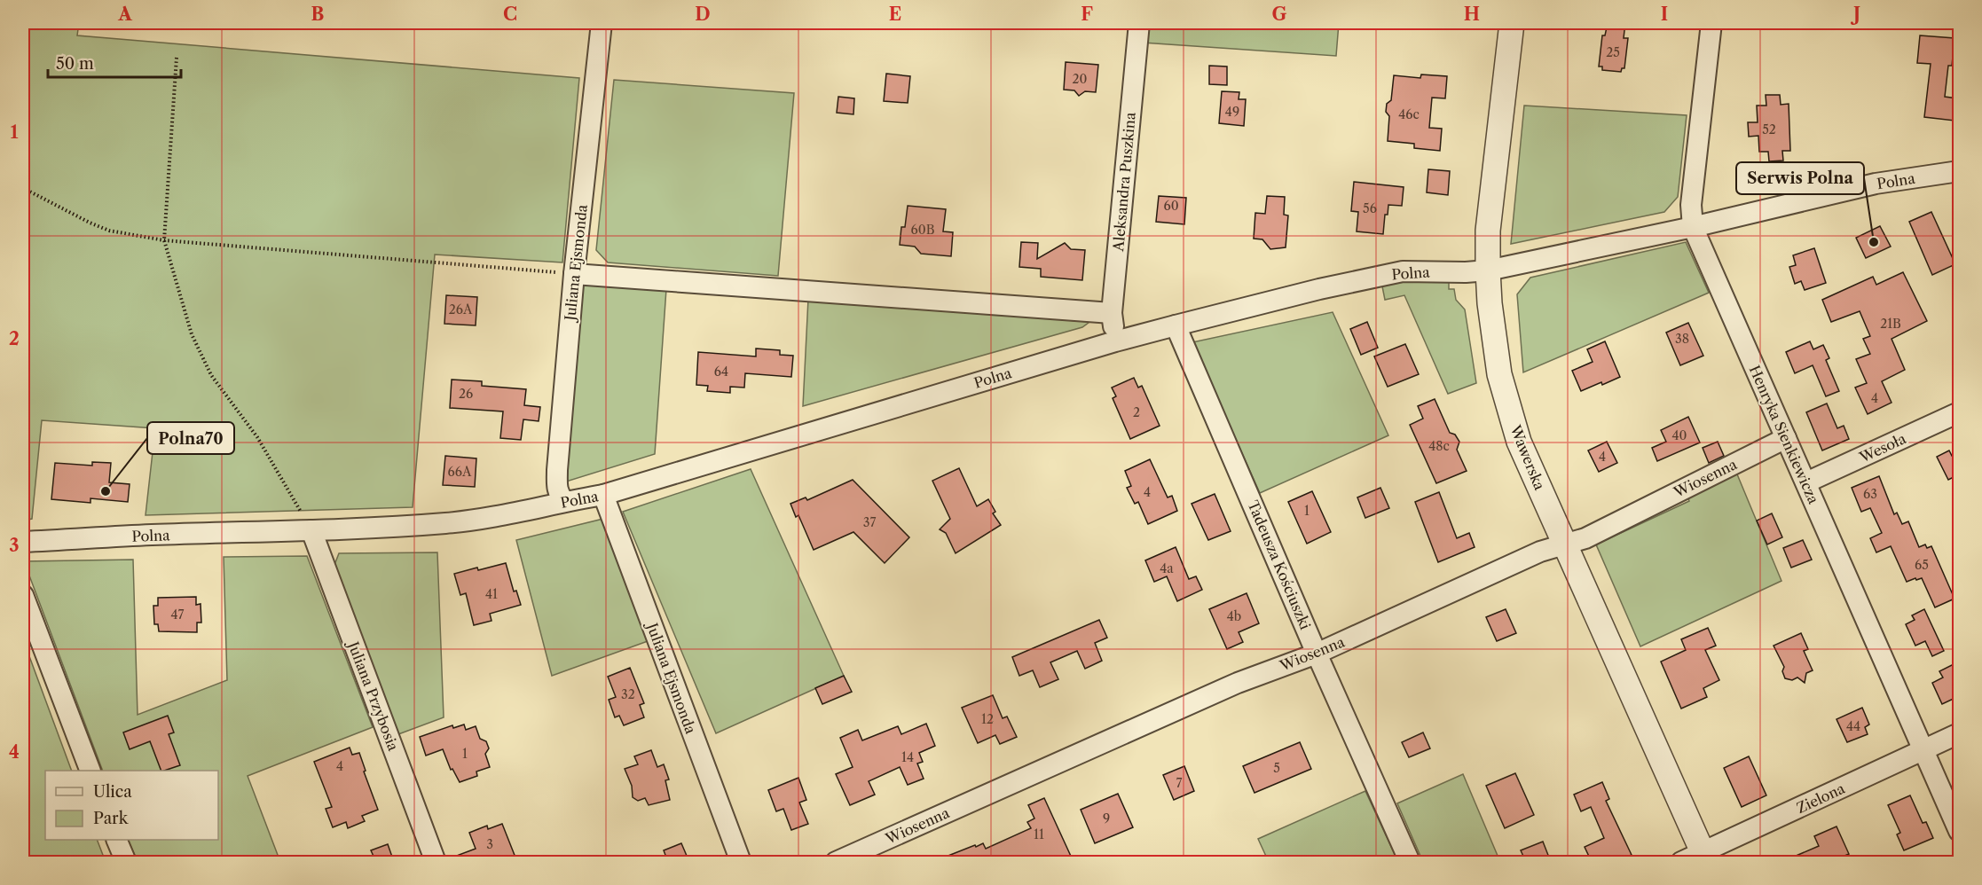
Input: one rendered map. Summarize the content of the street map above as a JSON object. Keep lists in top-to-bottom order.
{
  "streets": {
    "street": [
      "Polna",
      "Aleksandra Puszkina",
      "Juliana Ejsmonda",
      "Henryka Sienkiewicza",
      "Wesoła",
      "Wawerska",
      "Wiosenna",
      "Tadeusza Kościuszki",
      "Juliana Przybosia",
      "Zielona"
    ]
  },
  "crossings": [
    ["Polna", "Aleksandra Puszkina"],
    ["Polna", "Juliana Ejsmonda"],
    ["Polna", "Henryka Sienkiewicza"],
    ["Polna", "Wawerska"],
    ["Polna", "Tadeusza Kościuszki"],
    ["Polna", "Juliana Przybosia"],
    ["Henryka Sienkiewicza", "Wesoła"],
    ["Henryka Sienkiewicza", "Wiosenna"],
    ["Henryka Sienkiewicza", "Zielona"],
    ["Wawerska", "Wiosenna"],
    ["Wawerska", "Zielona"],
    ["Wiosenna", "Tadeusza Kościuszki"]
  ],
  "places": ["Serwis Polna", "Polna70"],
  "house_numbers": [
    "25",
    "20",
    "49",
    "46c",
    "52",
    "60",
    "56",
    "60B",
    "26A",
    "21B",
    "38",
    "64",
    "26",
    "4",
    "2",
    "40",
    "48c",
    "4",
    "66A",
    "4",
    "63",
    "1",
    "37",
    "65",
    "4a",
    "41",
    "47",
    "4b",
    "32",
    "12",
    "44",
    "1",
    "14",
    "4",
    "5",
    "7",
    "9",
    "11",
    "3"
  ],
  "legend": ["Ulica", "Park"],
  "scale_bar": "50 m",
  "grid": {
    "columns": [
      "A",
      "B",
      "C",
      "D",
      "E",
      "F",
      "G",
      "H",
      "I",
      "J"
    ],
    "rows": [
      "1",
      "2",
      "3",
      "4"
    ]
  }
}
